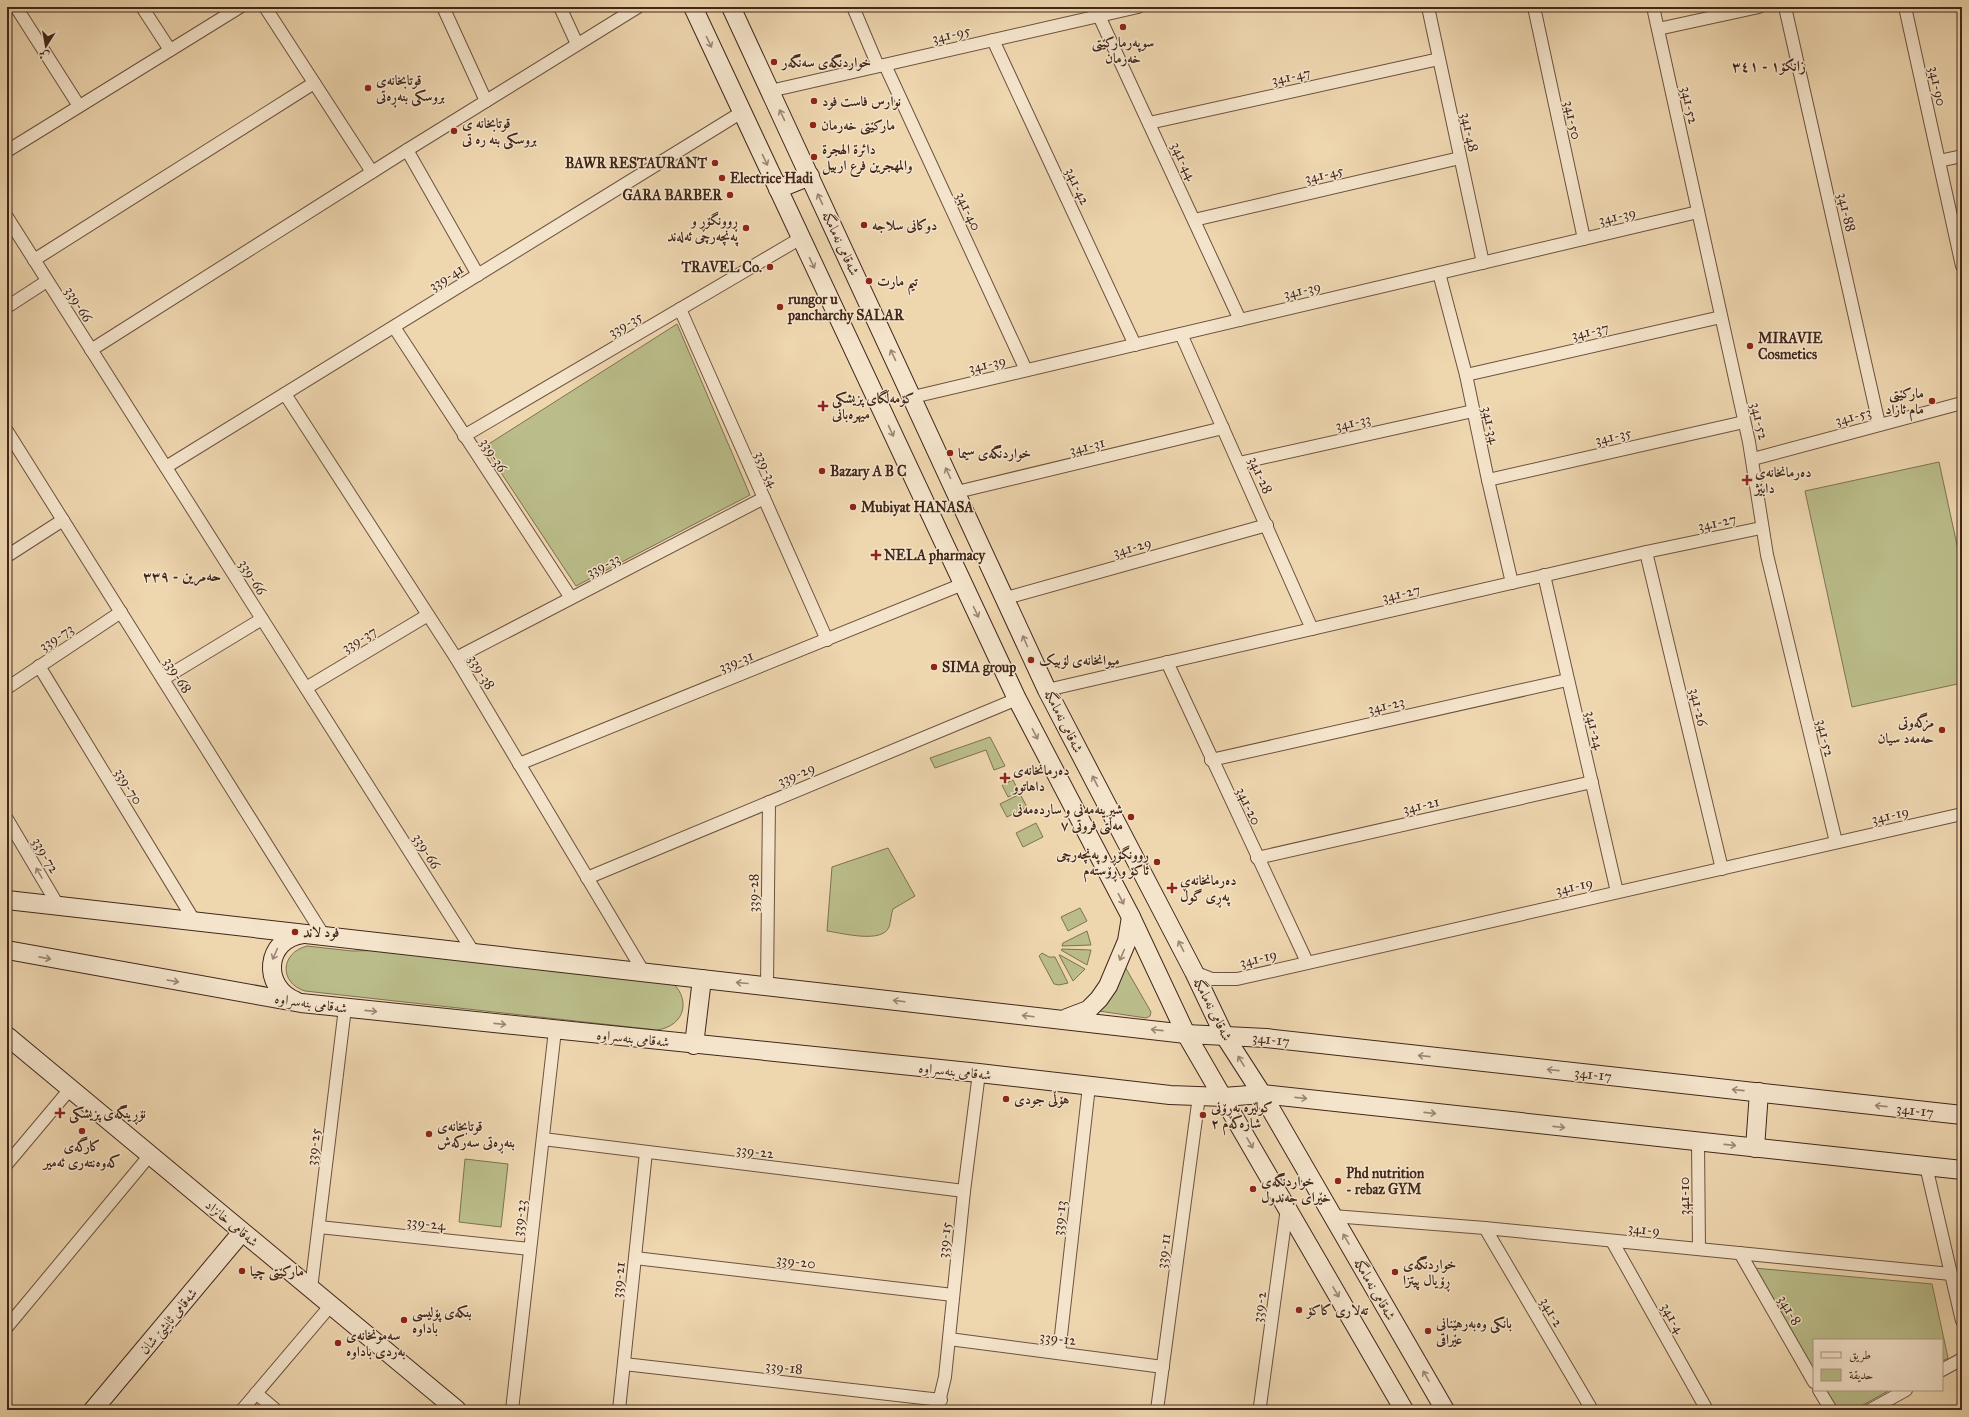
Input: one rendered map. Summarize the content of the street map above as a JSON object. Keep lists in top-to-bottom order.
{
  "streets": {
    "main road": [
      "شەقامی نەمامگە",
      "شەقامی بنەسراوە",
      "341-17",
      "شەقامی خانزاد",
      "شەقامی ئایشێ شان"
    ],
    "street": [
      "341-95",
      "341-47",
      "341-90",
      "341-52",
      "341-50",
      "341-48",
      "341-44",
      "341-45",
      "341-42",
      "341-40",
      "341-88",
      "341-39",
      "339-41",
      "339-66",
      "339-35",
      "341-37",
      "341-53",
      "341-33",
      "341-34",
      "341-35",
      "341-31",
      "339-36",
      "339-34",
      "341-28",
      "341-27",
      "341-29",
      "339-33",
      "339-73",
      "339-37",
      "339-31",
      "339-38",
      "339-68",
      "341-23",
      "341-26",
      "341-24",
      "339-29",
      "339-70",
      "341-21",
      "341-20",
      "341-19",
      "339-72",
      "339-28",
      "339-25",
      "339-22",
      "341-10",
      "339-23",
      "339-13",
      "339-24",
      "341-9",
      "339-15",
      "339-11",
      "339-20",
      "339-21",
      "339-2",
      "341-8",
      "341-2",
      "341-4",
      "339-12",
      "339-18"
    ]
  },
  "crossings": [
    ["341-95", "341-44"],
    ["341-95", "341-42"],
    ["341-95", "341-40"],
    ["341-95", "شەقامی نەمامگە"],
    ["341-47", "341-48"],
    ["341-47", "341-44"],
    ["341-52", "341-39"],
    ["341-52", "341-37"],
    ["341-52", "341-53"],
    ["341-52", "341-35"],
    ["341-52", "341-27"],
    ["341-52", "341-19"],
    ["341-50", "341-39"],
    ["341-48", "341-45"],
    ["341-48", "341-39"],
    ["341-44", "341-45"],
    ["341-44", "341-39"],
    ["341-42", "341-39"],
    ["341-40", "341-39"],
    ["341-88", "341-53"],
    ["341-39", "شەقامی نەمامگە"],
    ["341-39", "341-34"],
    ["341-39", "341-28"],
    ["شەقامی نەمامگە", "341-31"],
    ["شەقامی نەمامگە", "341-27"],
    ["شەقامی نەمامگە", "341-29"],
    ["شەقامی نەمامگە", "341-19"],
    ["شەقامی نەمامگە", "شەقامی بنەسراوە"],
    ["شەقامی نەمامگە", "341-17"],
    ["شەقامی نەمامگە", "341-9"],
    ["339-41", "339-66"],
    ["339-41", "339-36"],
    ["339-41", "339-38"],
    ["339-66", "339-37"],
    ["339-35", "339-36"],
    ["339-35", "339-34"],
    ["341-37", "341-34"],
    ["341-33", "341-34"],
    ["341-33", "341-28"],
    ["341-34", "341-35"],
    ["341-34", "341-27"],
    ["341-31", "341-28"],
    ["339-36", "339-33"],
    ["339-34", "339-33"],
    ["339-34", "339-31"],
    ["341-28", "341-27"],
    ["341-28", "341-29"],
    ["341-27", "341-26"],
    ["341-27", "341-24"],
    ["341-27", "341-20"],
    ["339-33", "339-38"],
    ["339-73", "339-68"],
    ["339-73", "339-70"],
    ["339-37", "339-38"],
    ["339-31", "339-38"],
    ["339-38", "339-29"],
    ["341-23", "341-24"],
    ["341-23", "341-20"],
    ["341-26", "341-19"],
    ["341-24", "341-21"],
    ["341-24", "341-19"],
    ["339-29", "339-28"],
    ["341-21", "341-20"],
    ["341-20", "341-19"],
    ["شەقامی بنەسراوە", "339-25"],
    ["شەقامی بنەسراوە", "339-23"],
    ["شەقامی بنەسراوە", "339-13"],
    ["شەقامی بنەسراوە", "339-15"],
    ["شەقامی بنەسراوە", "339-11"],
    ["339-25", "شەقامی خانزاد"],
    ["339-25", "339-24"],
    ["339-22", "339-23"],
    ["339-22", "339-15"],
    ["339-22", "339-21"],
    ["341-10", "341-9"],
    ["339-23", "339-24"],
    ["339-13", "339-12"],
    ["شەقامی خانزاد", "شەقامی ئایشێ شان"],
    ["341-9", "341-8"],
    ["341-9", "341-2"],
    ["341-9", "341-4"],
    ["339-15", "339-20"],
    ["339-15", "339-12"],
    ["339-15", "339-18"],
    ["339-11", "339-12"],
    ["339-20", "339-21"],
    ["339-21", "339-18"]
  ],
  "one_way": ["339-72"],
  "districts": ["زانکۆ١ - ٣٤١", "حەمرین - ٣٣٩"],
  "places": {
    "other": [
      "سوپەرمارکێتی خەرمان",
      "خواردنگەی سەنگەر",
      "قوتابخانەی بروسکی بنەڕەتی",
      "نوارس فاست فود",
      "مارکێتی خەرمان",
      "قوتابخانه ى بروسكى بنه ره تى",
      "دائرة الهجرة والمهجرين فرع اربيل",
      "BAWR RESTAURANT",
      "Electrice Hadi",
      "GARA BARBER",
      "دوكانى سلاجه",
      "ڕوونگۆڕ و پەنچەرچی ئەلەند",
      "TRAVEL Co.",
      "تیم مارت",
      "rungor u pancharchy SALAR",
      "MIRAVIE Cosmetics",
      "مارکێتی مام ئازاد",
      "خواردنگەی سیما",
      "Bazary A B C",
      "Mubiyat HANASA",
      "میوانخانەی لۆبیک",
      "SIMA group",
      "مزگەوتی حەمەد سیان",
      "شیرینەمەنی و ساردەمەنی مەڵتی فروتی ٧",
      "ڕوونگۆڕ و پەنچەرچی ئاکۆ و ڕۆستەم",
      "فود لاند",
      "هۆڵی جودی",
      "کولێرە بەڕۆنی شارەکەم ٢",
      "کارگەی کەوەنتەری ئەمیر",
      "قوتابخانەی بنەڕەتی سەرکەش",
      "Phd nutrition - rebaz GYM",
      "خواردنگەی خێرای جەندول",
      "مارکێتی چیا",
      "خواردنگەی ڕۆیال پیتزا",
      "تەلاری کاکۆ",
      "بنکەی پۆلیسی باداوە",
      "بانکی وەبەرهێنانی عێراقی",
      "سەمونخانەی بەردی باداوە"
    ],
    "health": [
      "کۆمەڵگای پزیشکی میهرەبانی",
      "دەرمانخانەی دابێژ",
      "NELA pharmacy",
      "دەرمانخانەی داهاتوو",
      "دەرمانخانەی پەڕی گوڵ",
      "نۆڕینگەی پزیشکی"
    ]
  },
  "legend": ["طريق", "حديقة"],
  "north": "bottom"
}
